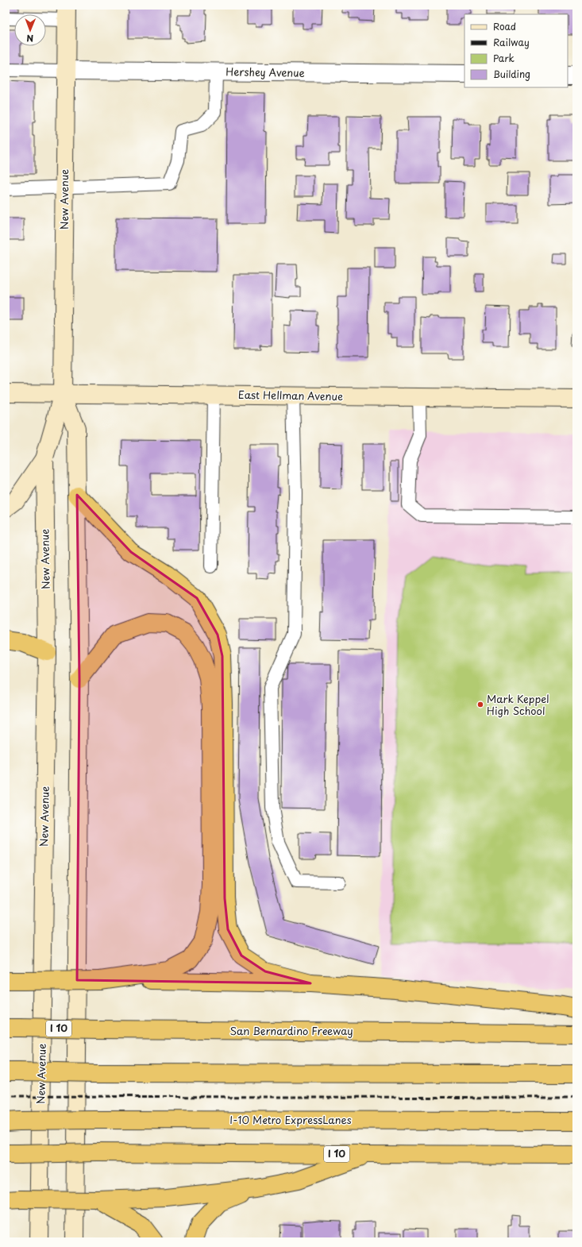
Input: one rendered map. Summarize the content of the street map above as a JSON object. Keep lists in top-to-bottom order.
{
  "streets": {
    "highway": ["I 10", "San Bernardino Freeway", "I-10 Metro ExpressLanes"],
    "main road": ["New Avenue", "East Hellman Avenue"],
    "street": ["Hershey Avenue"]
  },
  "crossings": [
    ["Hershey Avenue", "New Avenue"],
    ["New Avenue", "East Hellman Avenue"]
  ],
  "places": ["Mark Keppel High School"],
  "legend": [
    "Road",
    "Railway",
    "Park",
    "Building"
  ],
  "north": "bottom"
}
